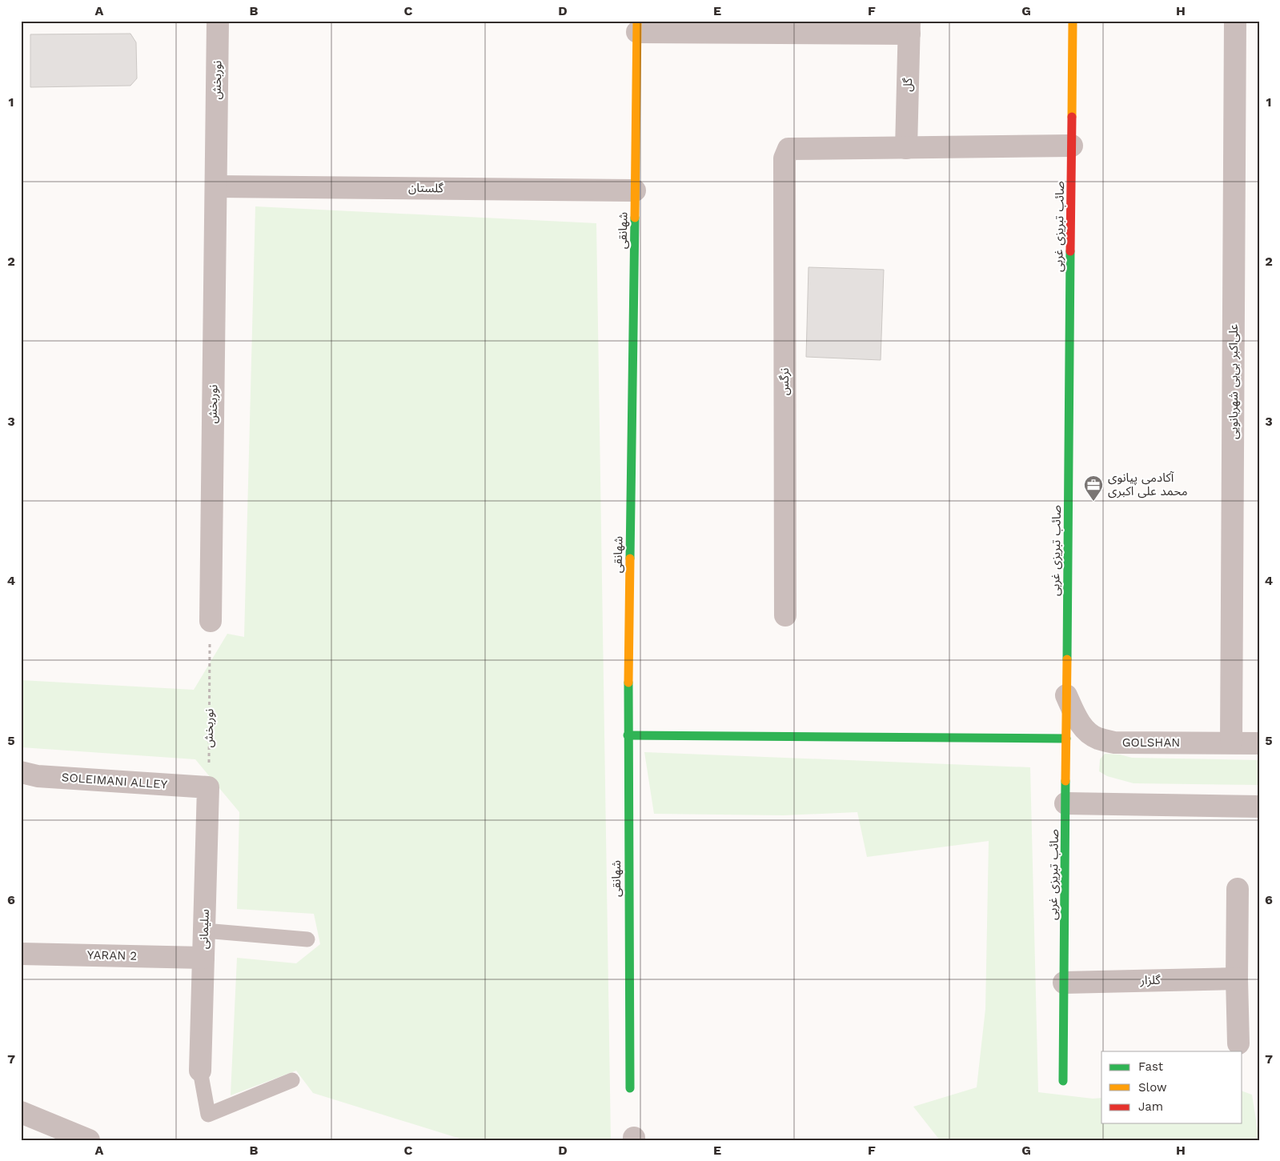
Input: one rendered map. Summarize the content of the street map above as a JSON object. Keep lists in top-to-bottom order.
{
  "streets": {
    "street": [
      "نوربخش",
      "گل",
      "گلستان",
      "صائب تبریزی غربی",
      "شهانقی",
      "نرگس",
      "علی‌اکبر بی‌بی شهربانویی",
      "GOLSHAN",
      "SOLEIMANI ALLEY",
      "سلیمانی",
      "YARAN 2",
      "گلزار"
    ]
  },
  "crossings": [
    ["نوربخش", "گلستان"],
    ["نوربخش", "SOLEIMANI ALLEY"],
    ["نوربخش", "سلیمانی"],
    ["گل", "نرگس"],
    ["گلستان", "شهانقی"],
    ["صائب تبریزی غربی", "GOLSHAN"],
    ["صائب تبریزی غربی", "گلزار"],
    ["علی‌اکبر بی‌بی شهربانویی", "GOLSHAN"],
    ["SOLEIMANI ALLEY", "سلیمانی"],
    ["سلیمانی", "YARAN 2"]
  ],
  "places": {
    "office": ["آکادمی پیانوی محمد علی‌ اکبری"]
  },
  "legend": ["Fast", "Slow", "Jam"],
  "grid": {
    "columns": [
      "A",
      "B",
      "C",
      "D",
      "E",
      "F",
      "G",
      "H"
    ],
    "rows": [
      "1",
      "2",
      "3",
      "4",
      "5",
      "6",
      "7"
    ]
  }
}
